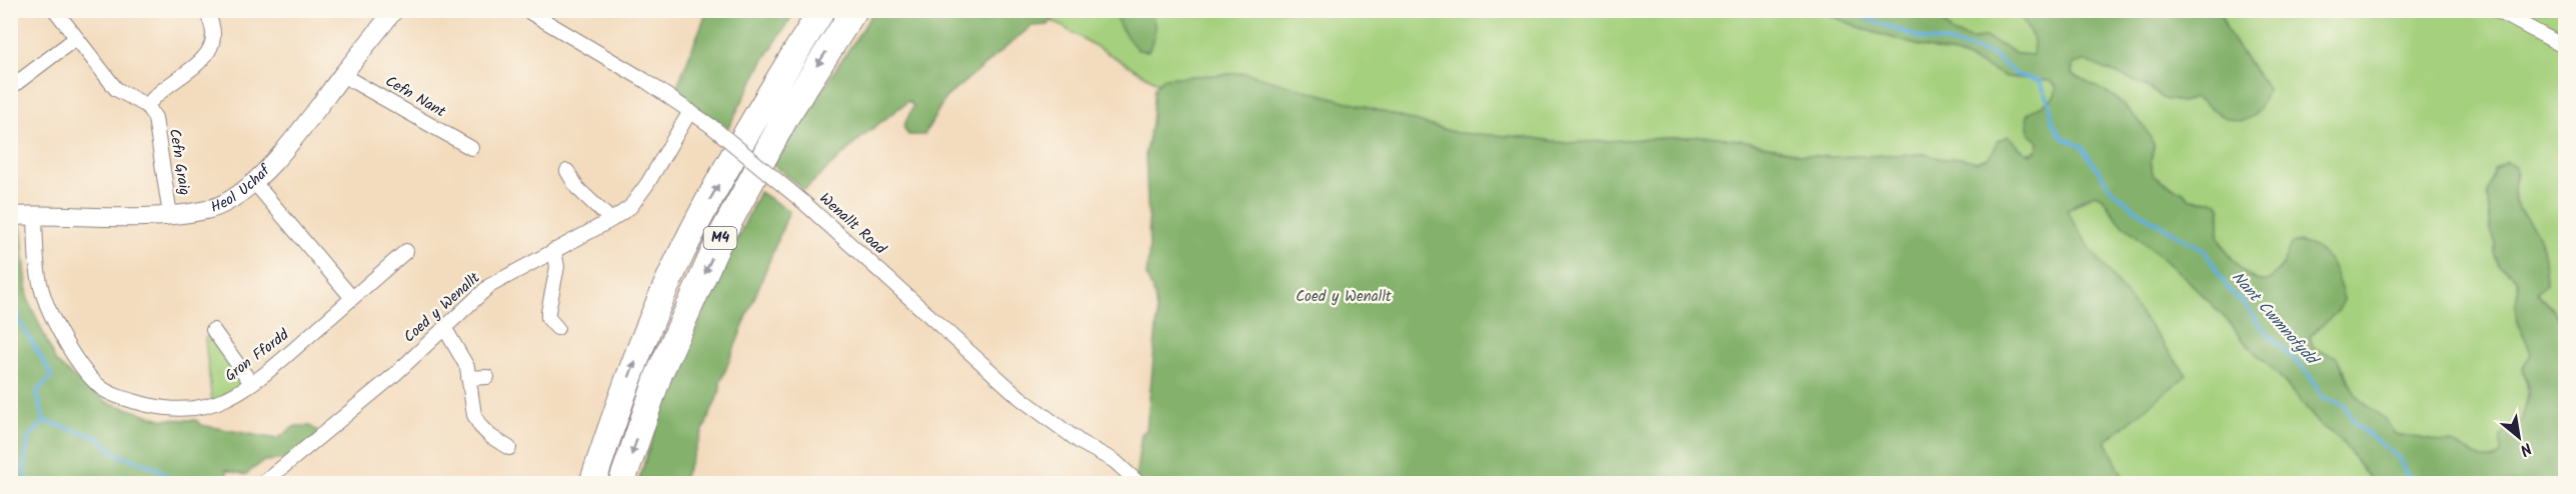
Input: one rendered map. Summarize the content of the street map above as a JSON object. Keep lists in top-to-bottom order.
{
  "streets": {
    "highway": ["M4"],
    "street": [
      "Cefn Nant",
      "Cefn Graig",
      "Heol Uchaf",
      "Wenallt Road",
      "Coed y Wenallt",
      "Gron Ffordd"
    ]
  },
  "crossings": [
    ["Cefn Nant", "Heol Uchaf"],
    ["Cefn Graig", "Heol Uchaf"],
    ["Heol Uchaf", "Gron Ffordd"],
    ["Wenallt Road", "Coed y Wenallt"]
  ],
  "water": ["Nant Cwmnofydd"],
  "parks": ["Coed y Wenallt"],
  "north": "bottom right"
}
